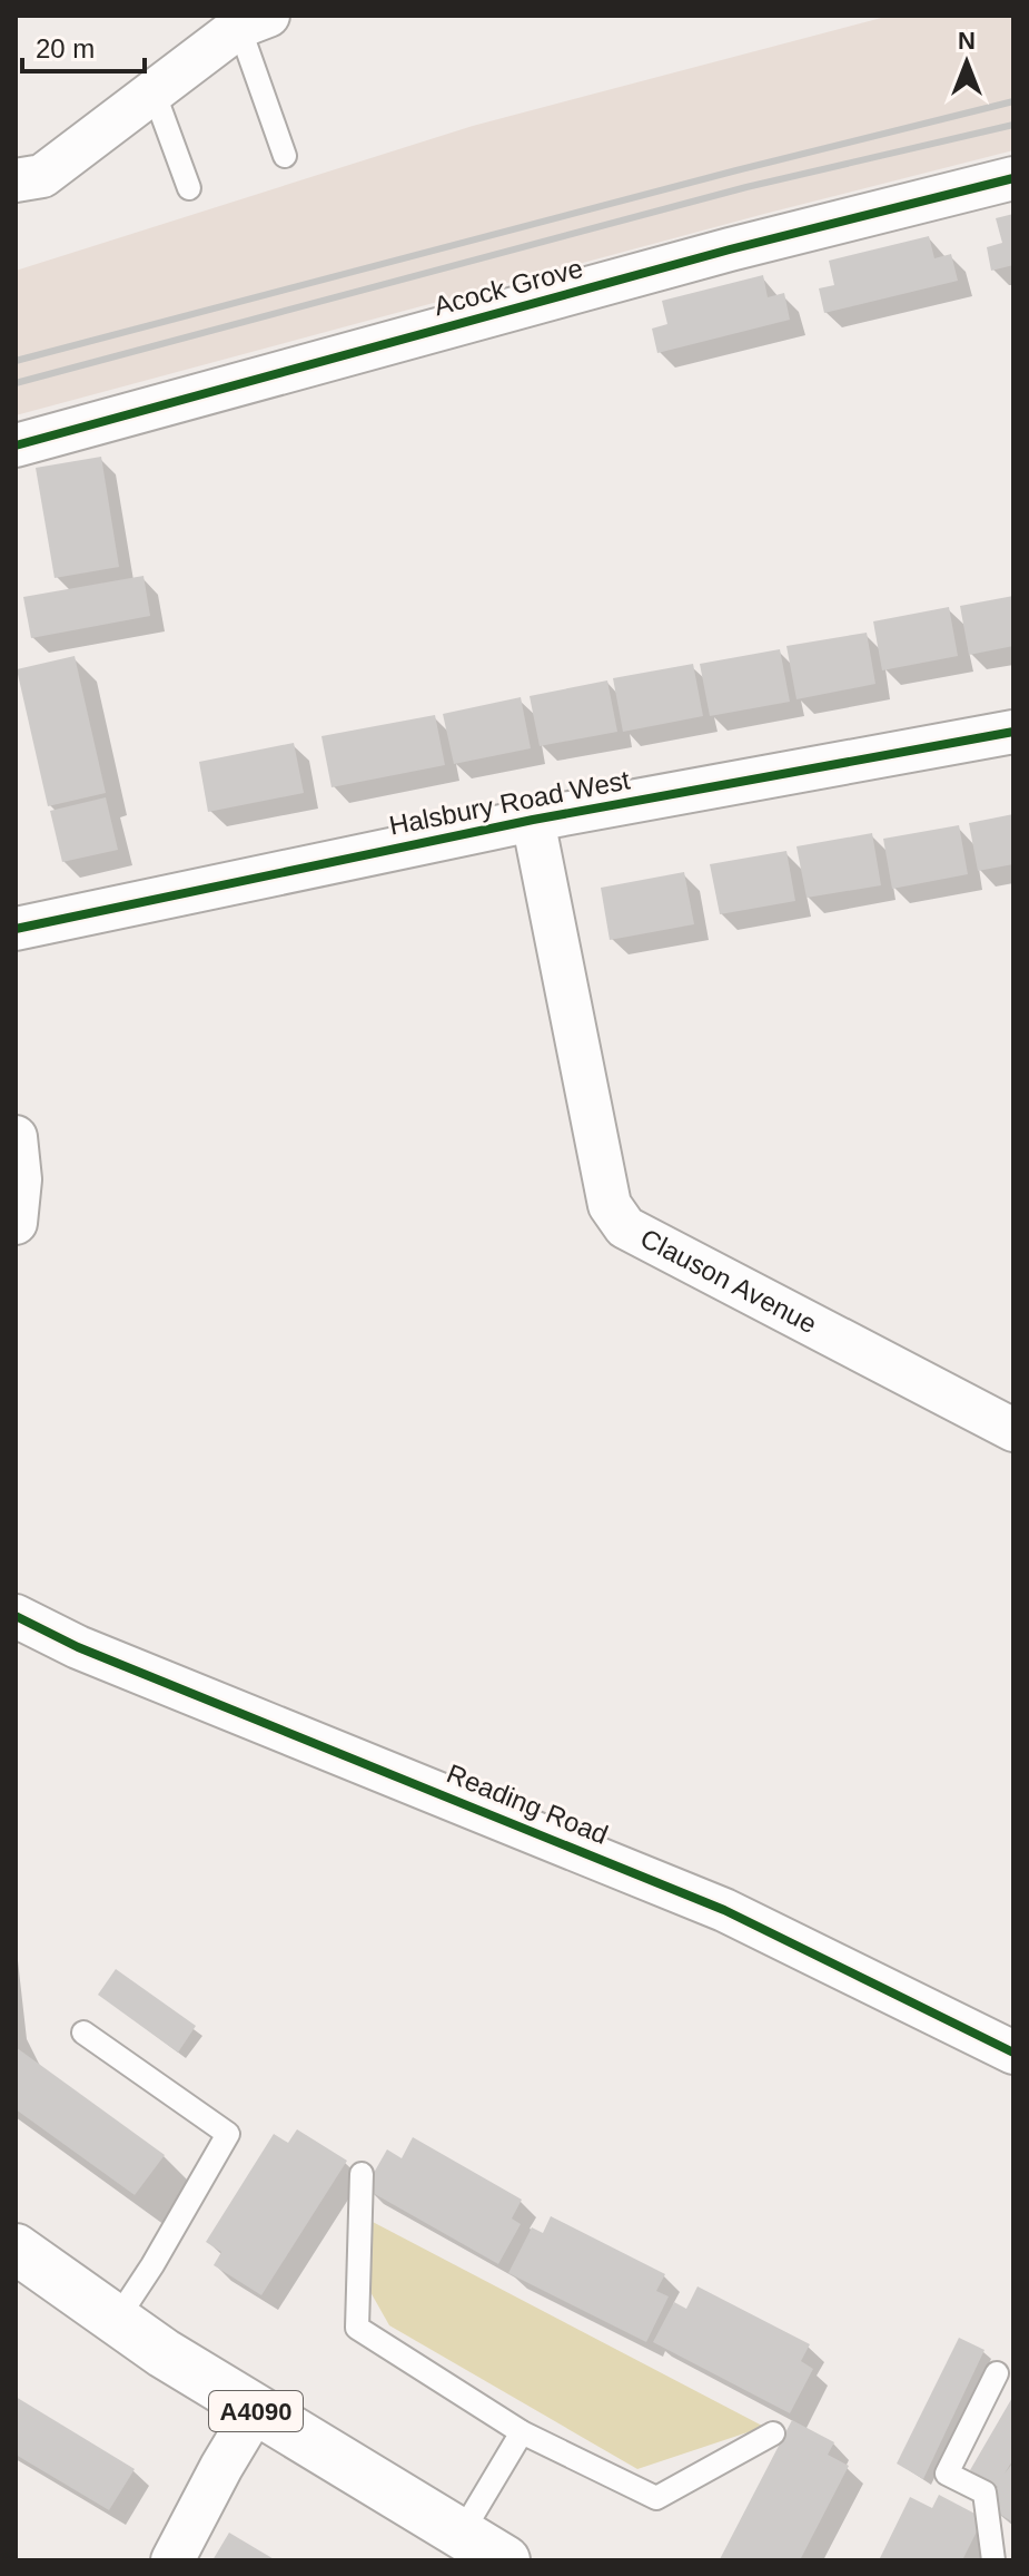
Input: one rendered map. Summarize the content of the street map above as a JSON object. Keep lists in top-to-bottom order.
{
  "streets": {
    "main road": ["A4090"],
    "street": [
      "Acock Grove",
      "Halsbury Road West",
      "Clauson Avenue",
      "Reading Road"
    ]
  },
  "crossings": [
    ["Halsbury Road West", "Clauson Avenue"]
  ],
  "scale_bar": "20 m",
  "north": "top"
}
